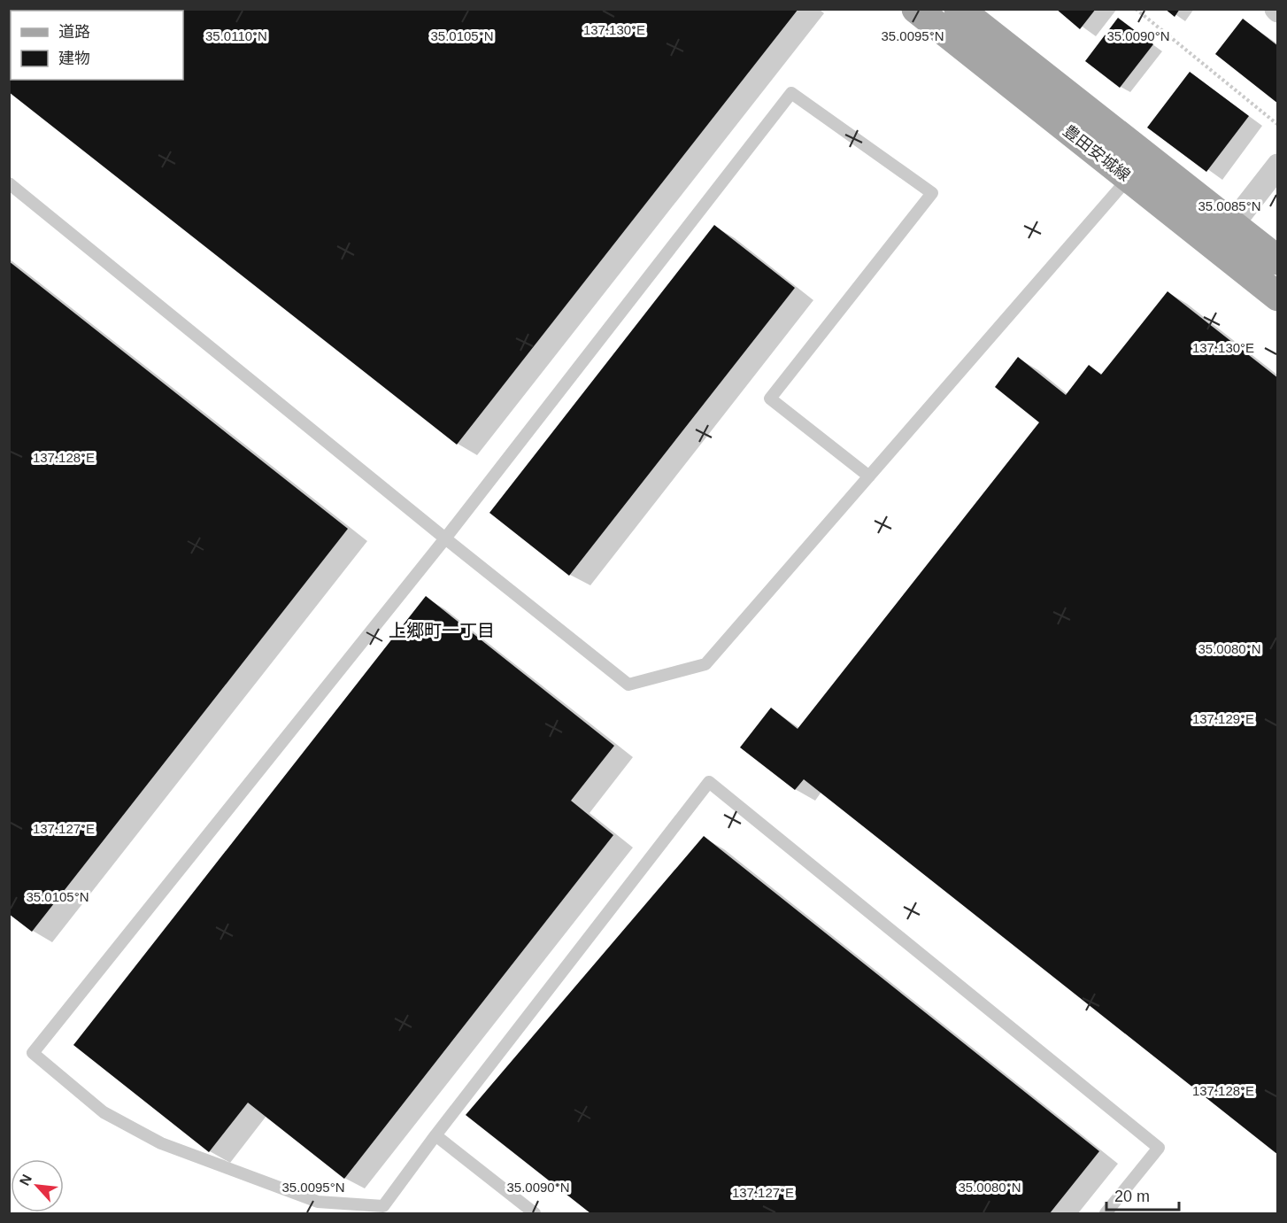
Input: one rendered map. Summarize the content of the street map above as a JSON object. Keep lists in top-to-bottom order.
{
  "streets": {
    "main road": ["豊田安城線"]
  },
  "districts": ["上郷町一丁目"],
  "legend": ["道路", "建物"],
  "scale_bar": "20 m",
  "north": "top left",
  "coordinates": [
    "137.130°E",
    "35.0110°N",
    "35.0105°N",
    "35.0095°N",
    "35.0090°N",
    "35.0085°N",
    "137.128°E",
    "35.0080°N",
    "137.129°E",
    "137.127°E"
  ]
}
